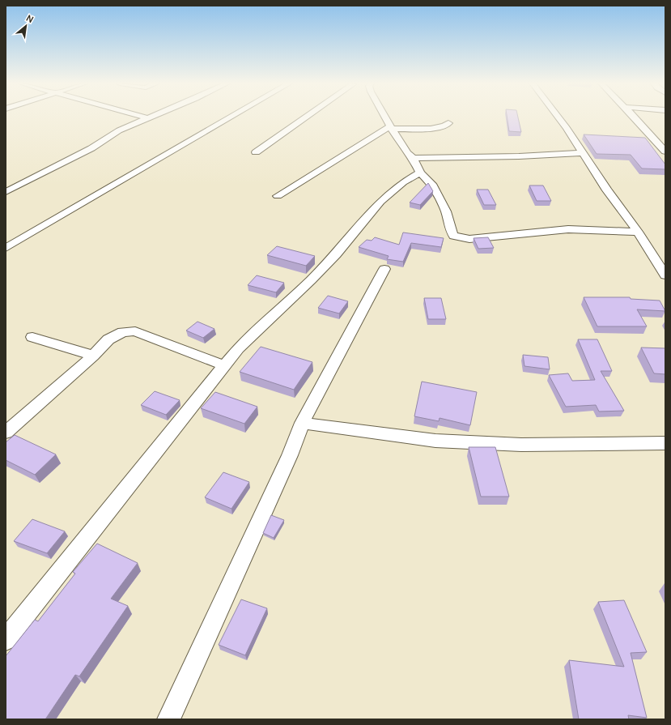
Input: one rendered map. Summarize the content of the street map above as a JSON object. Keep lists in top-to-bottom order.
{
  "north": "top right"
}
